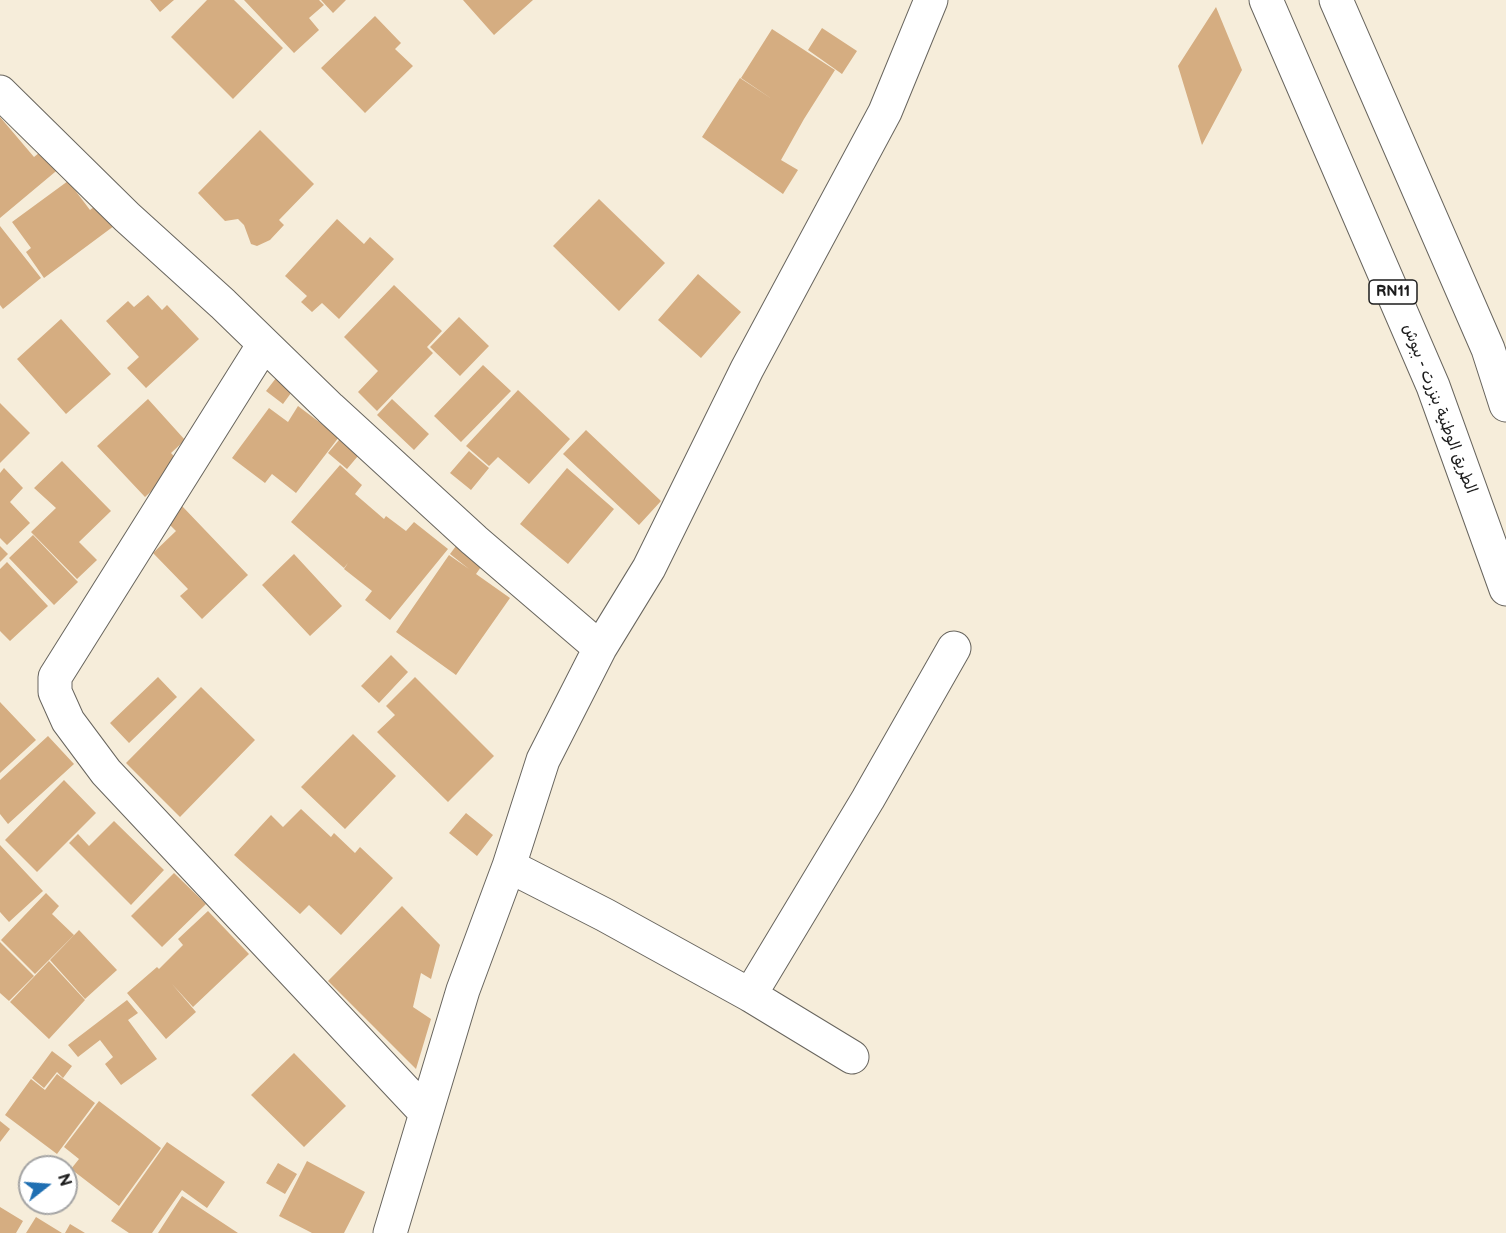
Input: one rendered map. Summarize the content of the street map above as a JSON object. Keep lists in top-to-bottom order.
{
  "streets": {
    "street": ["RN11", "الطريق الوطنية بنزرت - ببوش"]
  },
  "north": "right"
}
